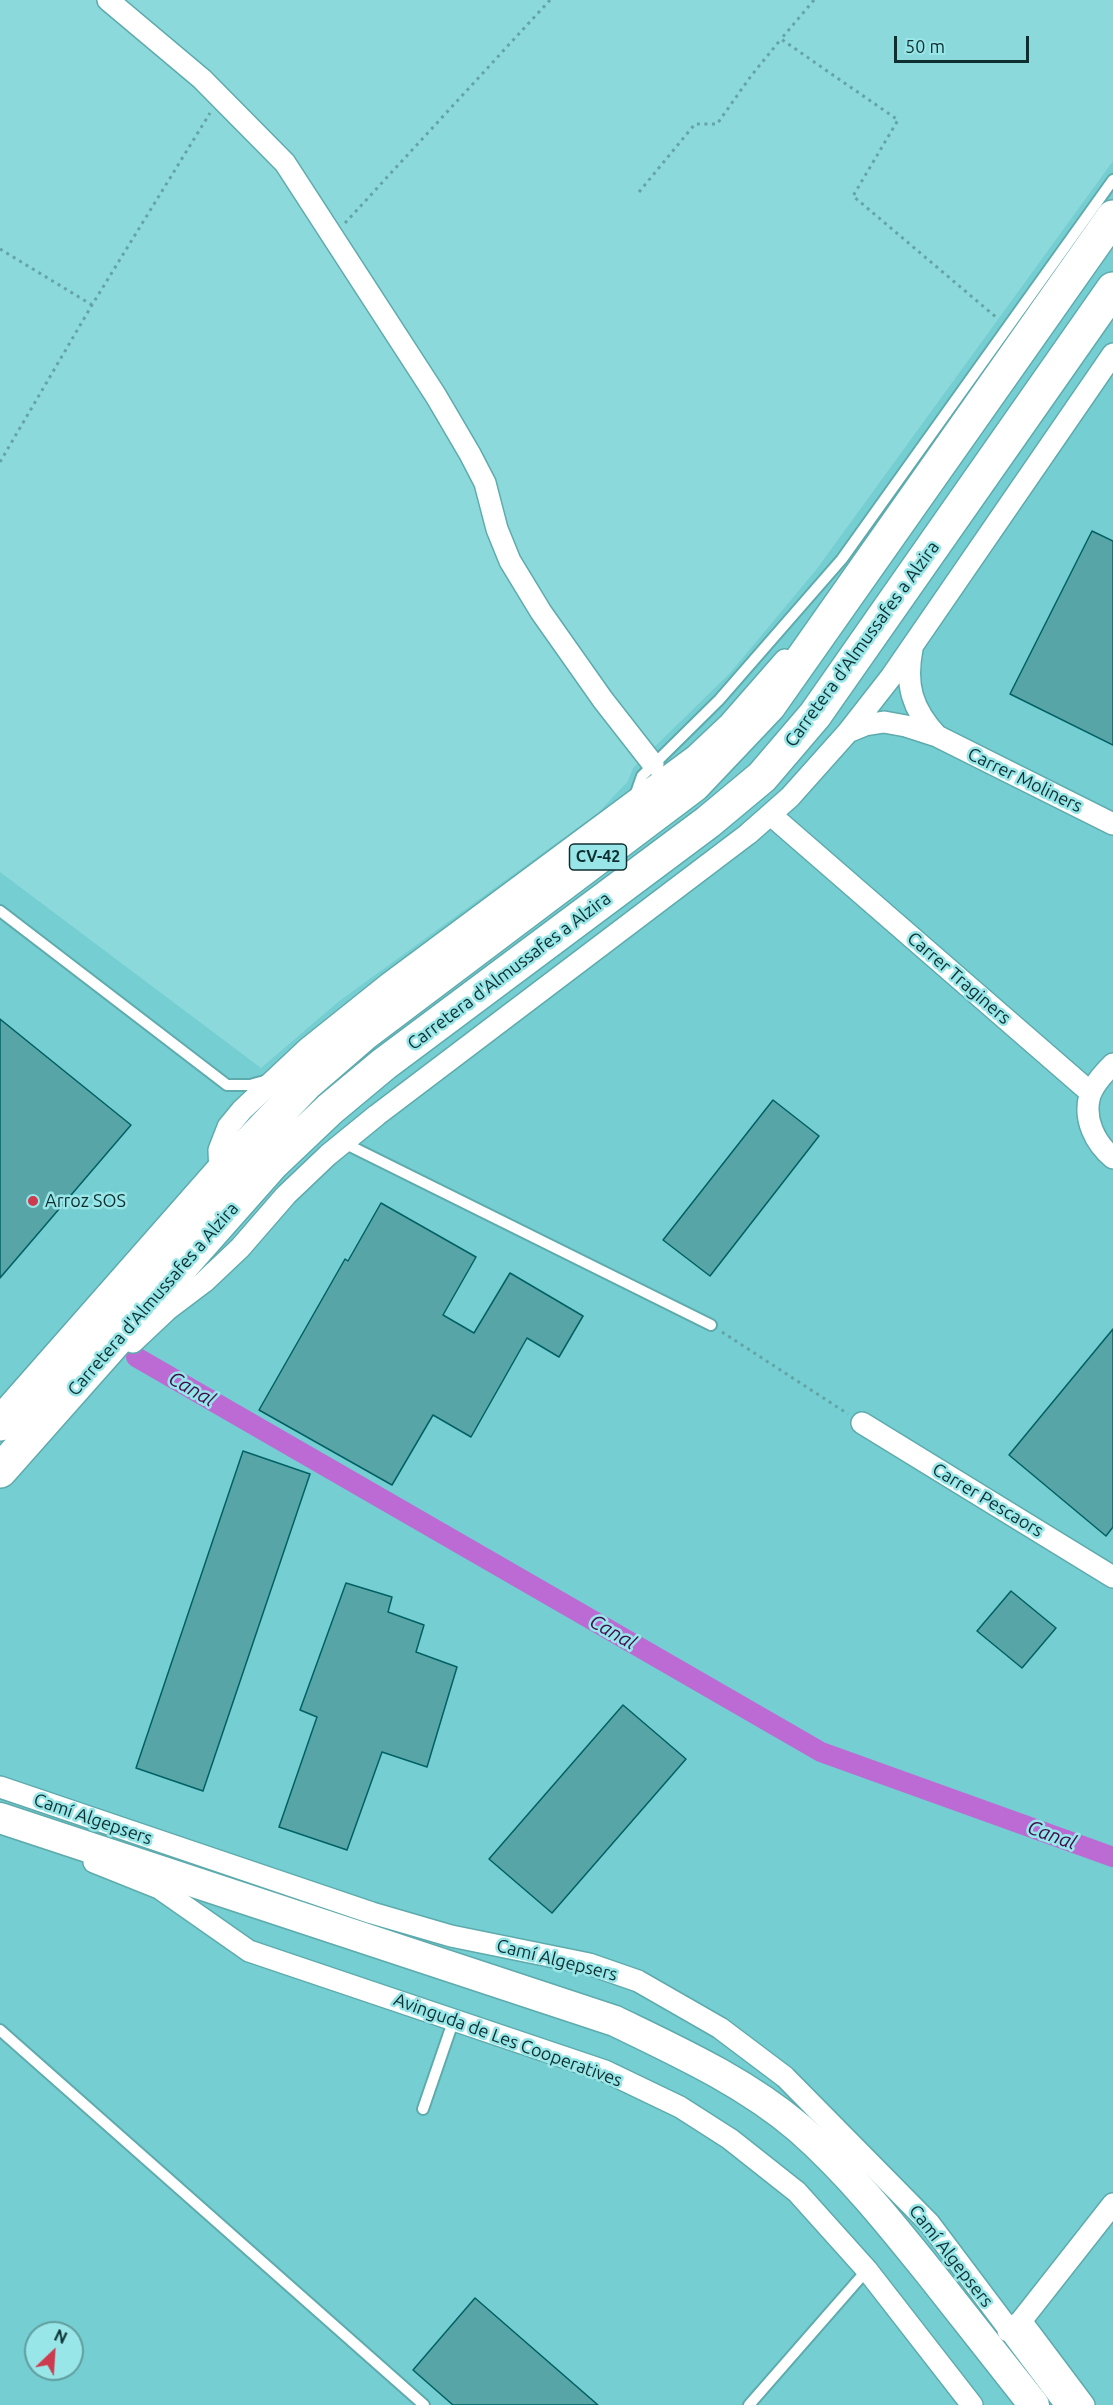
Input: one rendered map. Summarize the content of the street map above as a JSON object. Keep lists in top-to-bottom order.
{
  "streets": {
    "main road": ["Carretera d'Almussafes a Alzira", "CV-42"],
    "street": [
      "Carrer Moliners",
      "Carrer Traginers",
      "Carrer Pescaors",
      "Camí Algepsers",
      "Avinguda de Les Cooperatives"
    ]
  },
  "crossings": [
    ["Carretera d'Almussafes a Alzira", "Carrer Moliners"],
    ["Carretera d'Almussafes a Alzira", "Carrer Traginers"]
  ],
  "water": ["Canal"],
  "places": ["Arroz SOS"],
  "scale_bar": "50 m",
  "north": "top right"
}
